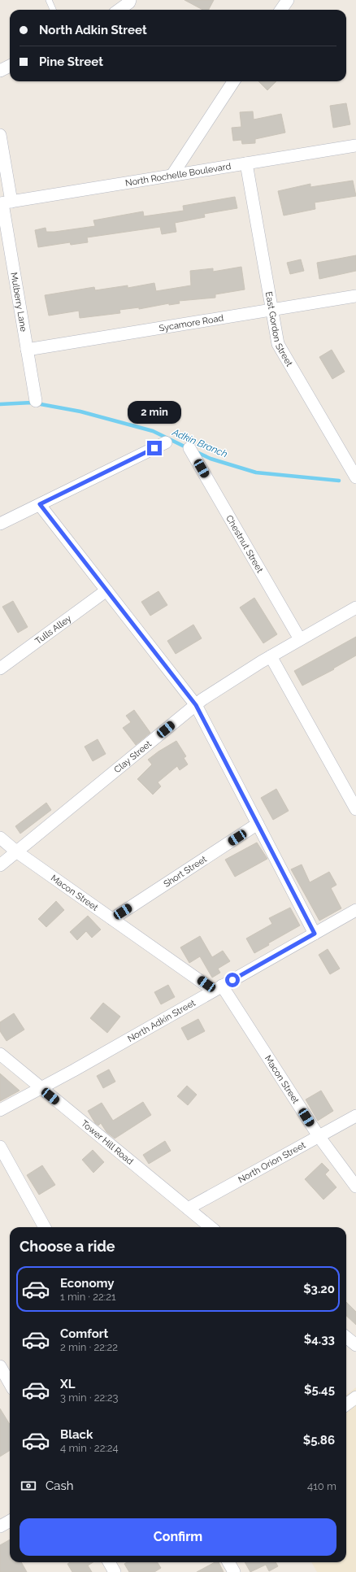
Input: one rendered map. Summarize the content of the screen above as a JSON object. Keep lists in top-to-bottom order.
{
  "streets": {
    "street": [
      "North Rochelle Boulevard",
      "Mulberry Lane",
      "Sycamore Road",
      "East Gordon Street",
      "Chestnut Street",
      "Tulls Alley",
      "Clay Street",
      "Short Street",
      "Macon Street",
      "North Adkin Street",
      "Tower Hill Road",
      "North Orion Street"
    ]
  },
  "crossings": [
    ["North Rochelle Boulevard", "Mulberry Lane"],
    ["North Rochelle Boulevard", "East Gordon Street"],
    ["Mulberry Lane", "Sycamore Road"],
    ["Sycamore Road", "East Gordon Street"],
    ["Chestnut Street", "Clay Street"],
    ["Clay Street", "Macon Street"],
    ["Short Street", "Macon Street"],
    ["Macon Street", "North Adkin Street"],
    ["Macon Street", "North Orion Street"],
    ["North Adkin Street", "Tower Hill Road"],
    ["Tower Hill Road", "North Orion Street"]
  ],
  "water": ["Adkin Branch"],
  "page": {
    "banner": ["North Adkin Street", "Pine Street"],
    "bubble": "2 min",
    "heading": "Choose a ride",
    "list": [
      {
        "name": "Economy",
        "note": "1 min · 22:21",
        "value": "$3.20"
      },
      {
        "name": "Comfort",
        "note": "2 min · 22:22",
        "value": "$4.33"
      },
      {
        "name": "XL",
        "note": "3 min · 22:23",
        "value": "$5.45"
      },
      {
        "name": "Black",
        "note": "4 min · 22:24",
        "value": "$5.86"
      }
    ],
    "pay": ["Cash", "410 m"],
    "buttons": "Confirm"
  }
}
